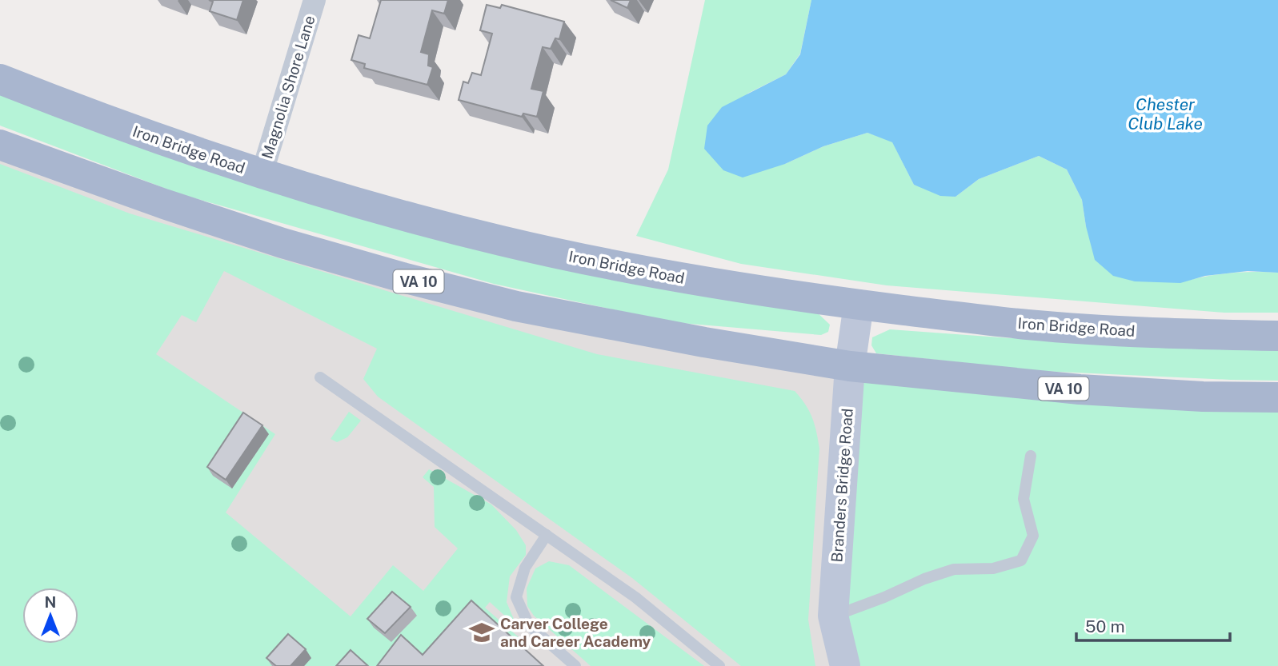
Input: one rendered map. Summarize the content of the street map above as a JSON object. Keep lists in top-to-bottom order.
{
  "streets": {
    "main road": ["Iron Bridge Road", "VA 10"],
    "street": ["Magnolia Shore Lane", "Branders Bridge Road"]
  },
  "crossings": [
    ["Magnolia Shore Lane", "Iron Bridge Road"],
    ["Iron Bridge Road", "Branders Bridge Road"],
    ["VA 10", "Branders Bridge Road"]
  ],
  "water": ["Chester Club Lake"],
  "places": {
    "school or university": ["Carver College and Career Academy"]
  },
  "scale_bar": "50 m",
  "north": "top"
}
